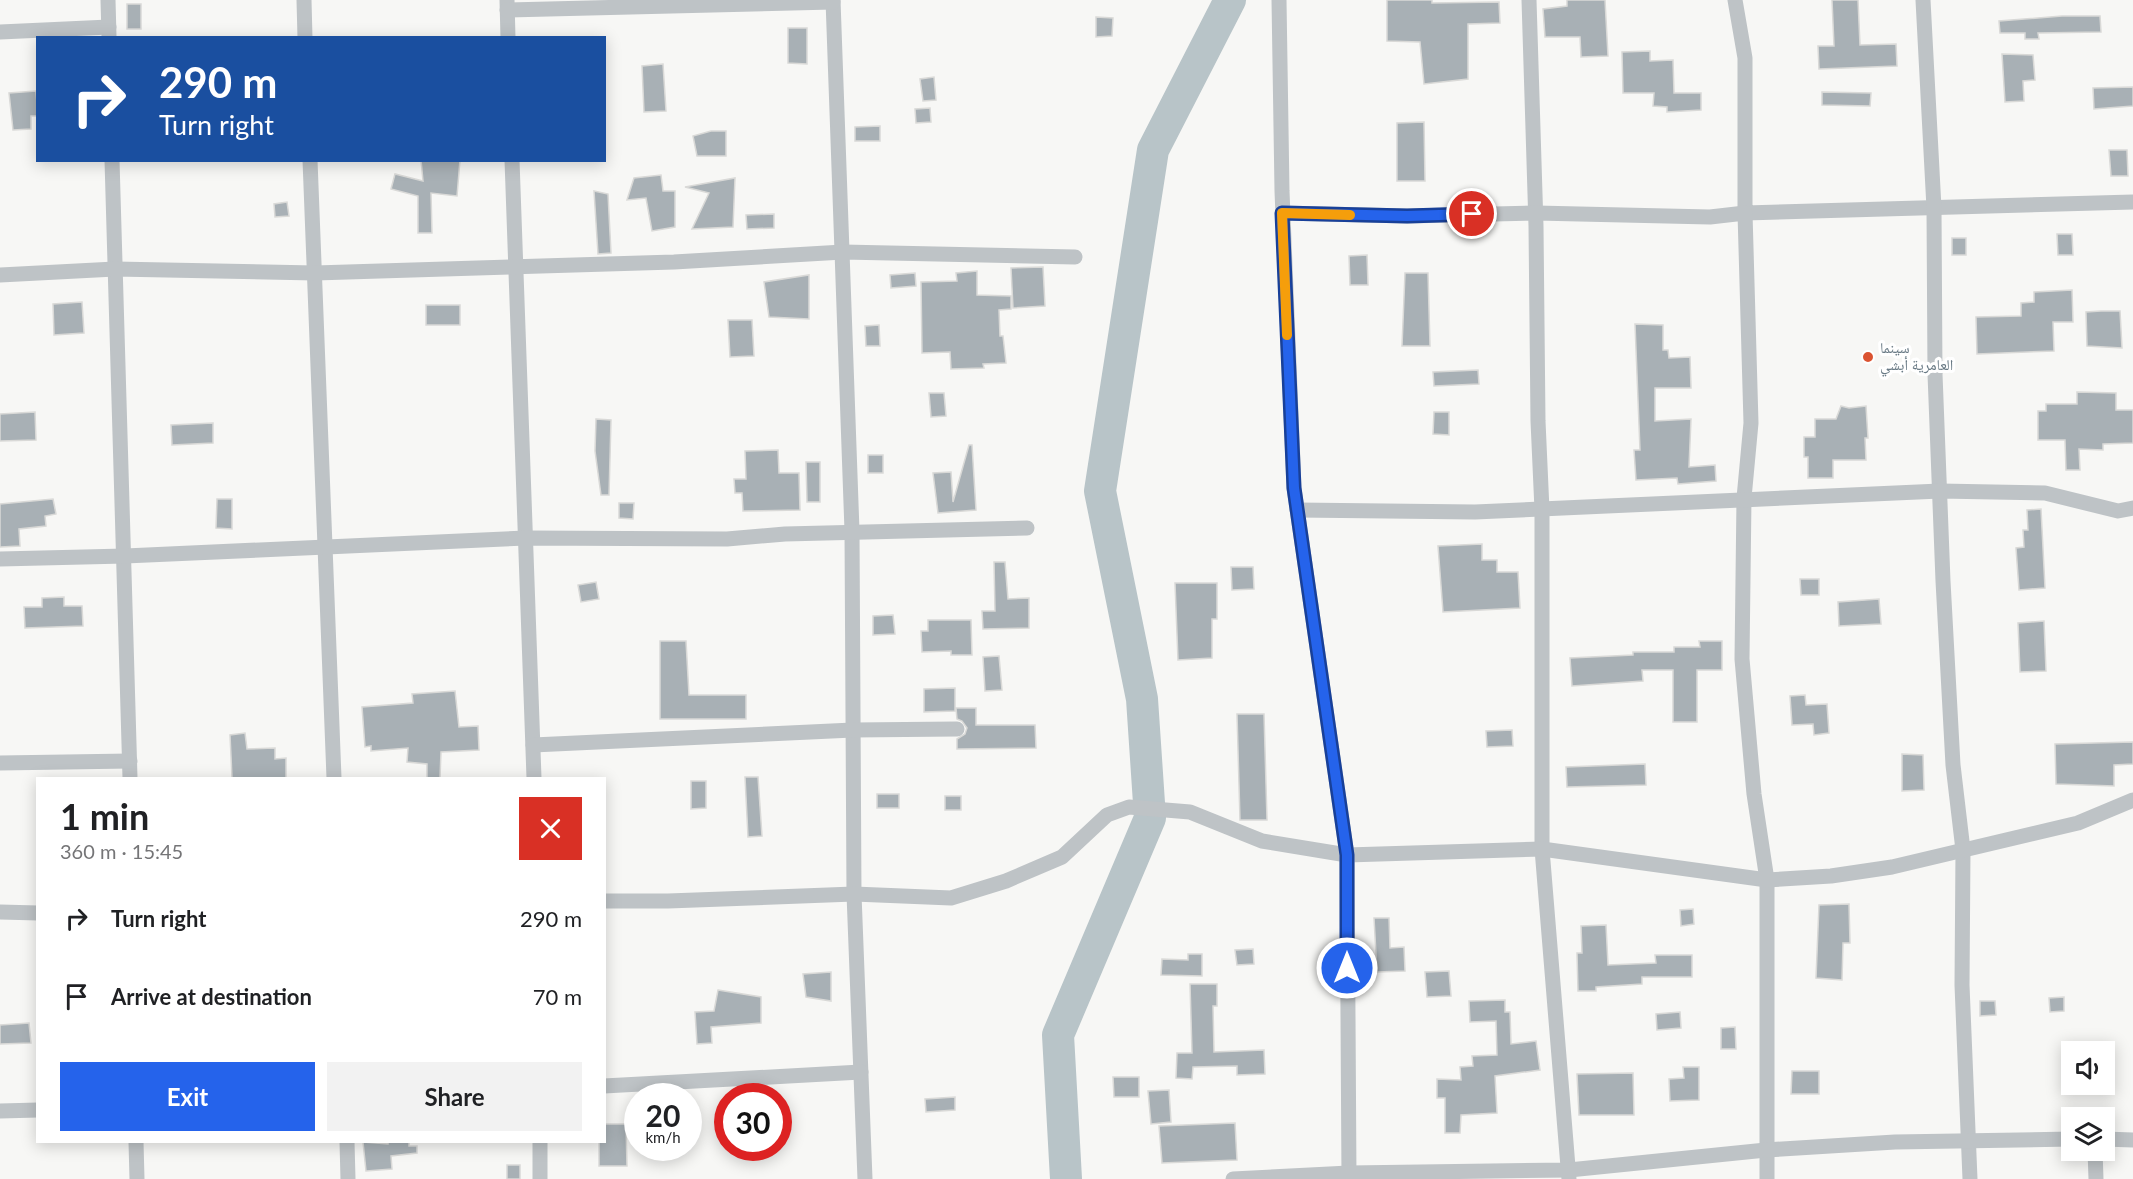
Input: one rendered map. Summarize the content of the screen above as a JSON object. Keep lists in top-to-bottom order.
{
  "places": ["سينما العامرية أبشي"],
  "page": {
    "turn": ["290 m", "Turn right"],
    "heading": ["1 min", "360 m · 15:45"],
    "list": [
      {
        "name": "Turn right",
        "value": "290 m"
      },
      {
        "name": "Arrive at destination",
        "value": "70 m"
      }
    ],
    "buttons": ["Exit", "Share"],
    "speed": "20 km/h",
    "limit": "30"
  }
}
